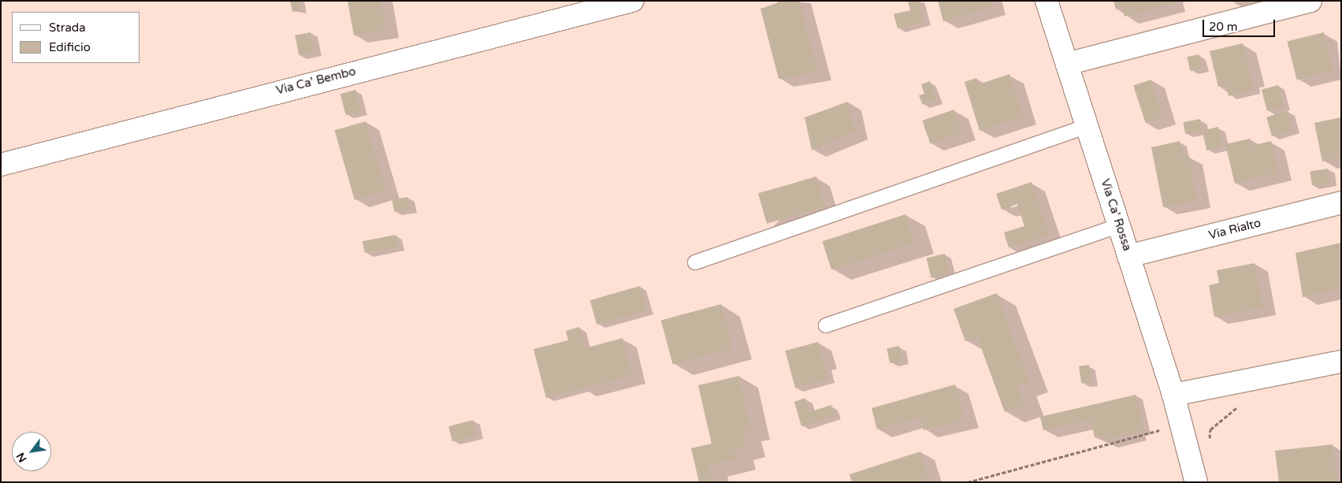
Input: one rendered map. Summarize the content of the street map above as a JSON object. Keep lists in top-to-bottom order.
{
  "streets": {
    "street": ["Via Ca' Bembo", "Via Ca' Rossa", "Via Rialto"]
  },
  "crossings": [
    ["Via Ca' Rossa", "Via Rialto"]
  ],
  "legend": ["Strada", "Edificio"],
  "scale_bar": "20 m",
  "north": "bottom left"
}
